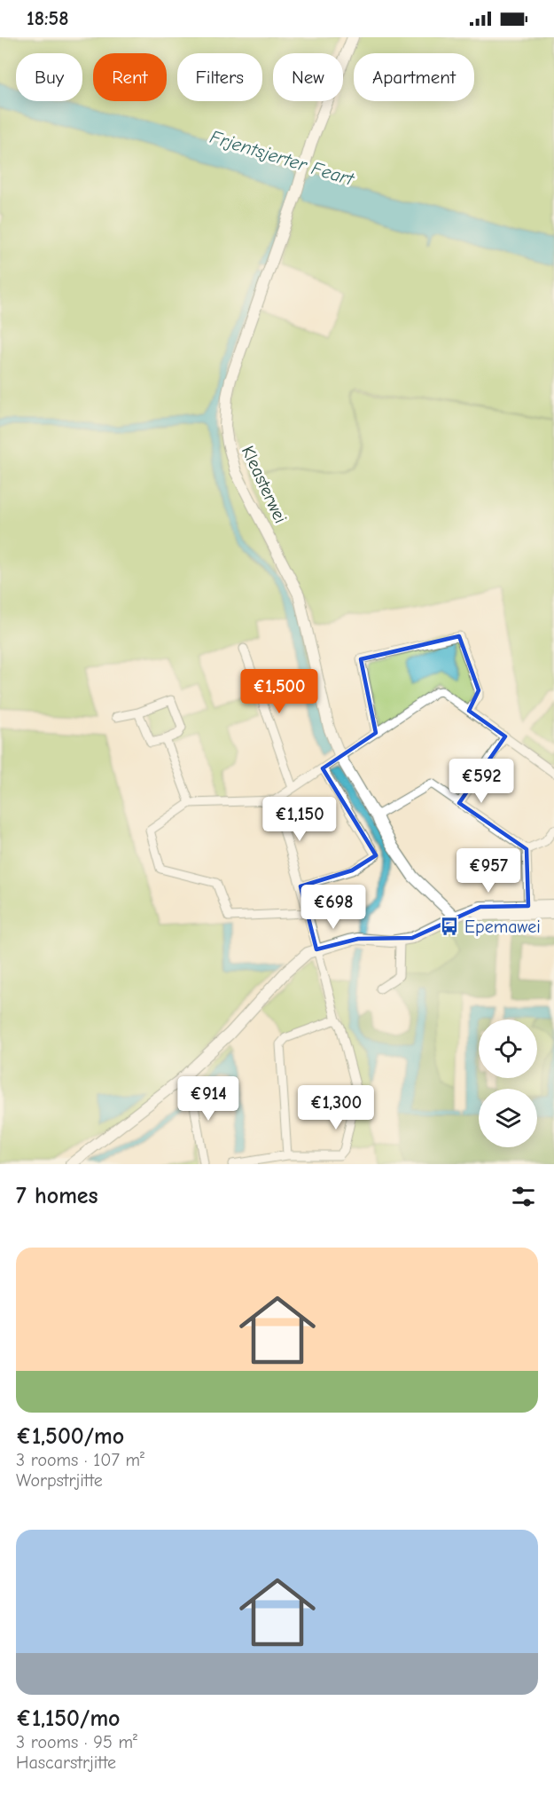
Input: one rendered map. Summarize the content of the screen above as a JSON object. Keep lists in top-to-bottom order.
{
  "streets": {
    "street": ["Kleasterwei"]
  },
  "water": ["Frjentsjerter Feart"],
  "places": {
    "bus stop": ["Epemawei"]
  },
  "page": {
    "status": "18:58",
    "chip": [
      "Buy",
      "Rent",
      "Filters",
      "New",
      "Apartment"
    ],
    "price": [
      "€1,500",
      "€592",
      "€1,150",
      "€957",
      "€698",
      "€914",
      "€1,300"
    ],
    "heading": "7 homes",
    "list": [
      {
        "name": "€1,500/mo",
        "note": "3 rooms · 107 m² · Worpstrjitte"
      },
      {
        "name": "€1,150/mo",
        "note": "3 rooms · 95 m² · Hascarstrjitte"
      }
    ]
  }
}
